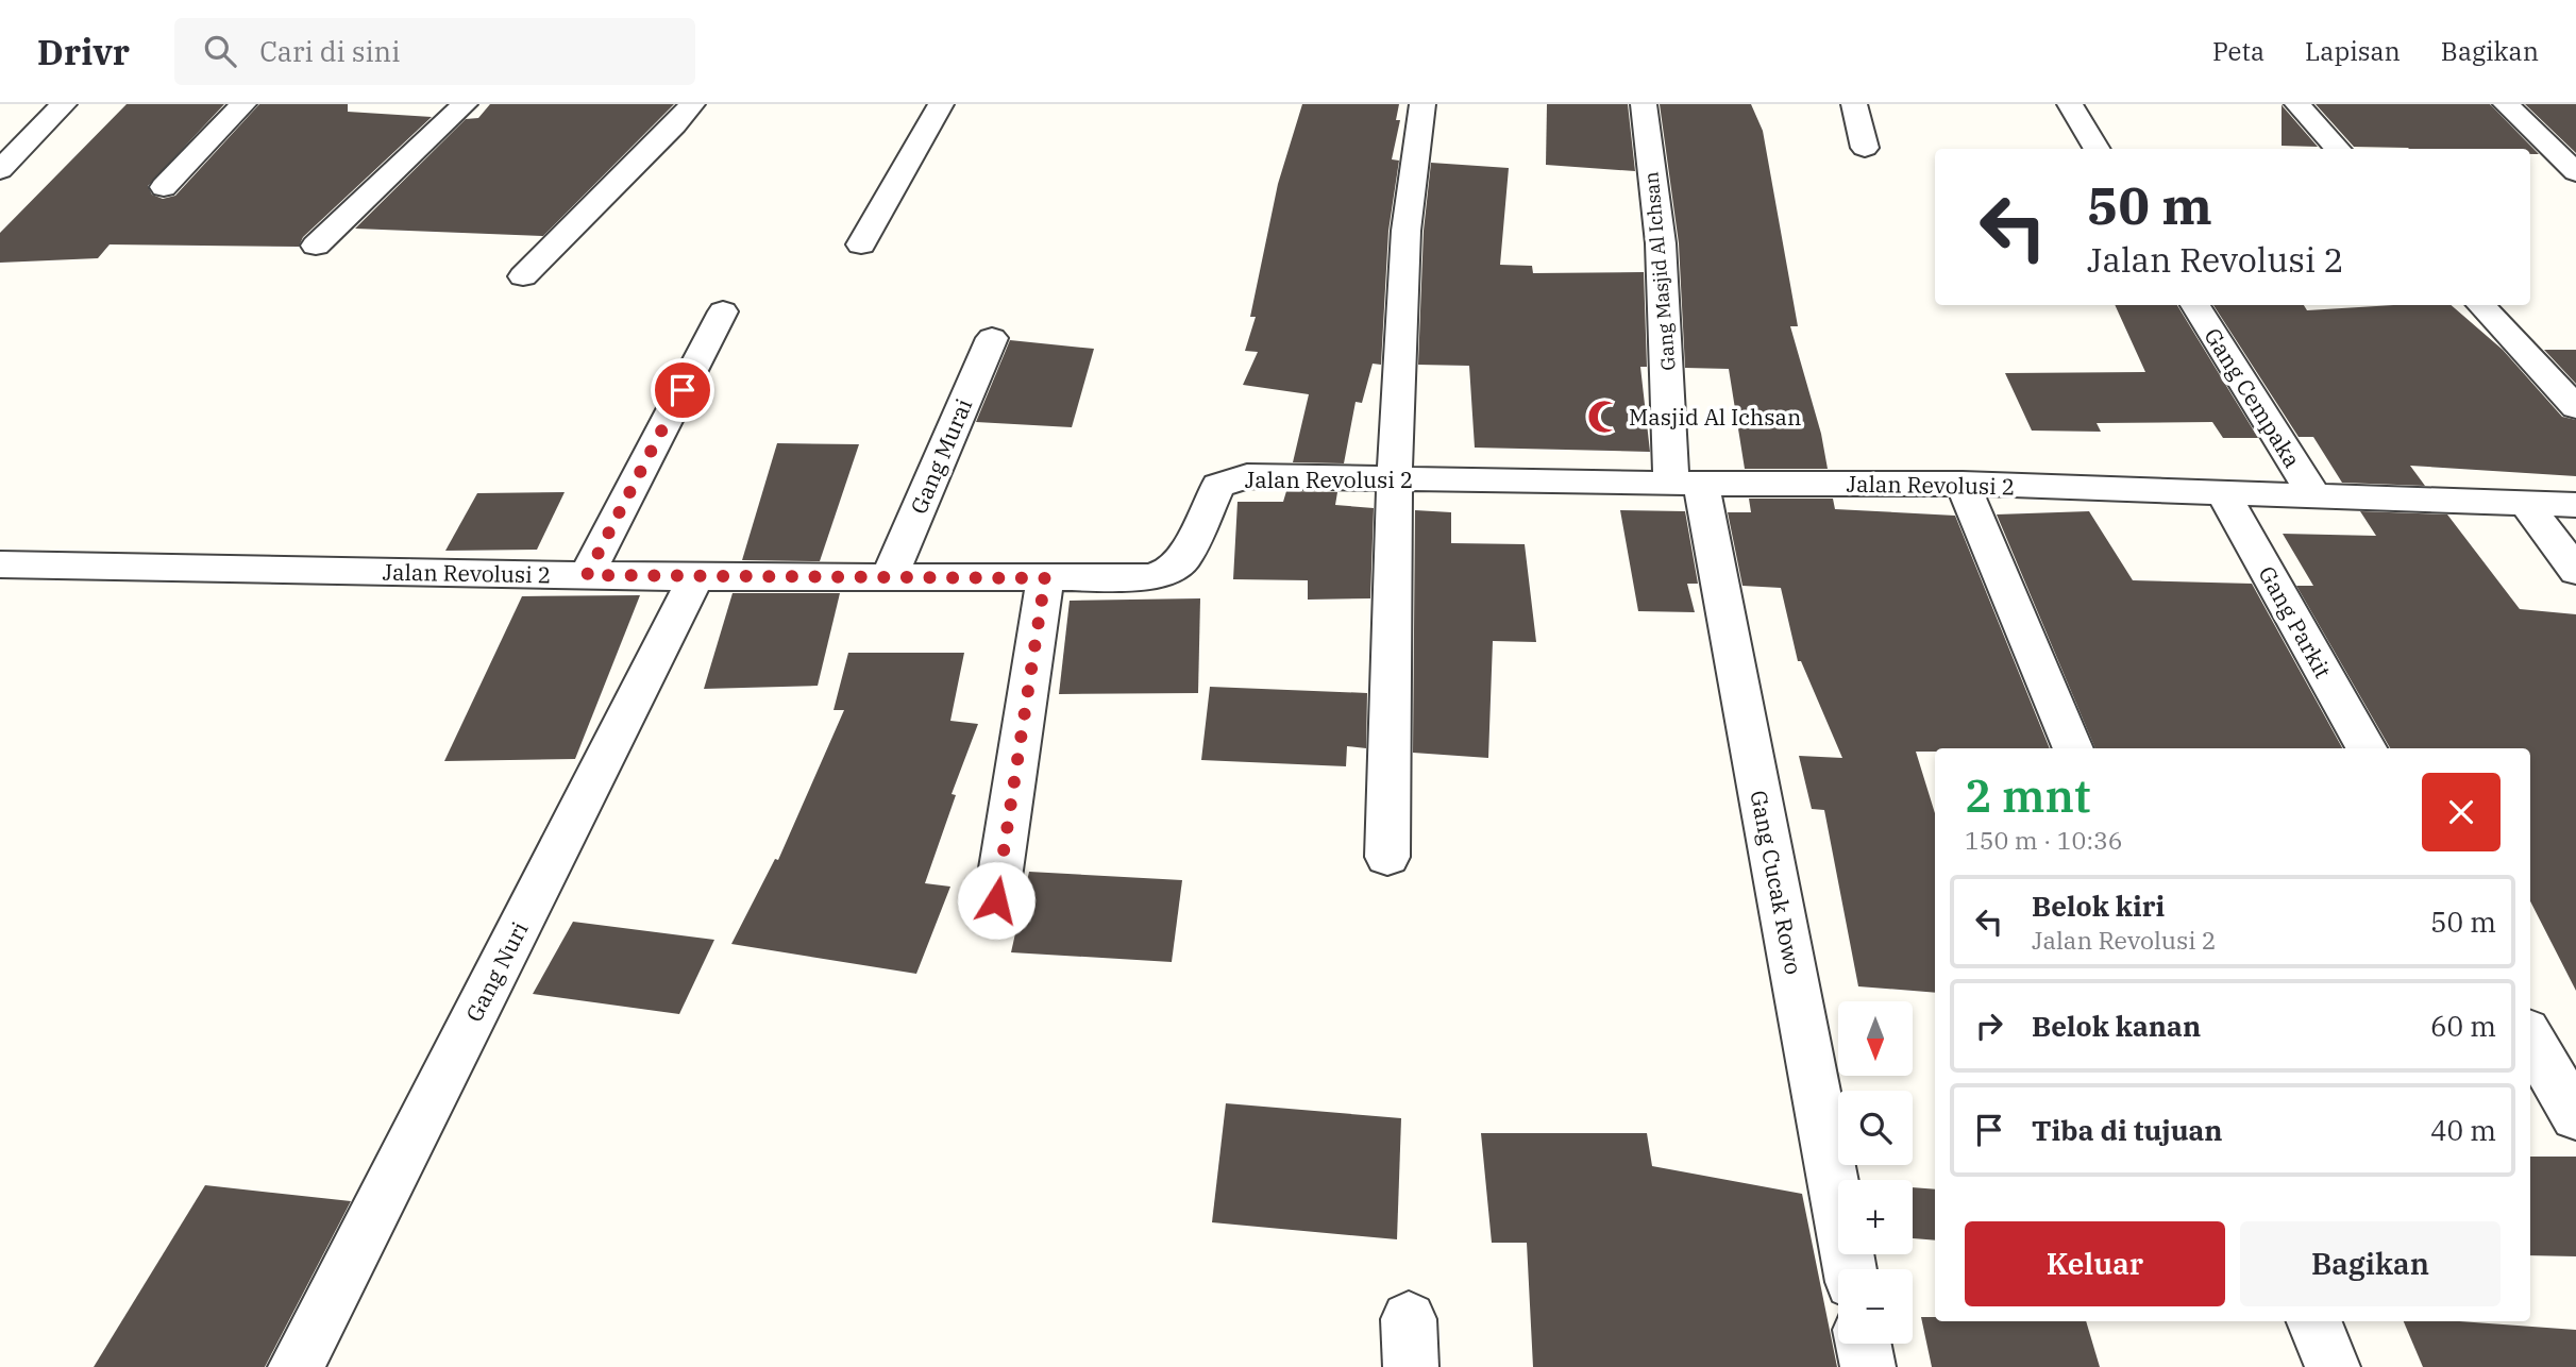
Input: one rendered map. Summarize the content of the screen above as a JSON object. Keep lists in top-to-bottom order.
{
  "streets": {
    "street": [
      "Gang Masjid Al Ichsan",
      "Gang Cempaka",
      "Gang Murai",
      "Jalan Revolusi 2",
      "Gang Parkit",
      "Gang Cucak Rowo",
      "Gang Nuri"
    ]
  },
  "crossings": [
    ["Gang Masjid Al Ichsan", "Jalan Revolusi 2"],
    ["Gang Masjid Al Ichsan", "Gang Cucak Rowo"],
    ["Gang Cempaka", "Jalan Revolusi 2"],
    ["Gang Murai", "Jalan Revolusi 2"],
    ["Jalan Revolusi 2", "Gang Parkit"],
    ["Jalan Revolusi 2", "Gang Cucak Rowo"],
    ["Jalan Revolusi 2", "Gang Nuri"]
  ],
  "places": {
    "mosque": ["Masjid Al Ichsan"]
  },
  "north": "bottom",
  "page": {
    "header": "Drivr",
    "search": "Cari di sini",
    "nav": ["Peta", "Lapisan", "Bagikan"],
    "turn": ["50 m", "Jalan Revolusi 2"],
    "heading": ["2 mnt", "150 m · 10:36"],
    "list": [
      {
        "name": "Belok kiri",
        "note": "Jalan Revolusi 2",
        "value": "50 m"
      },
      {
        "name": "Belok kanan",
        "value": "60 m"
      },
      {
        "name": "Tiba di tujuan",
        "value": "40 m"
      }
    ],
    "map_buttons": ["+", "−"],
    "buttons": ["Keluar", "Bagikan"]
  }
}
